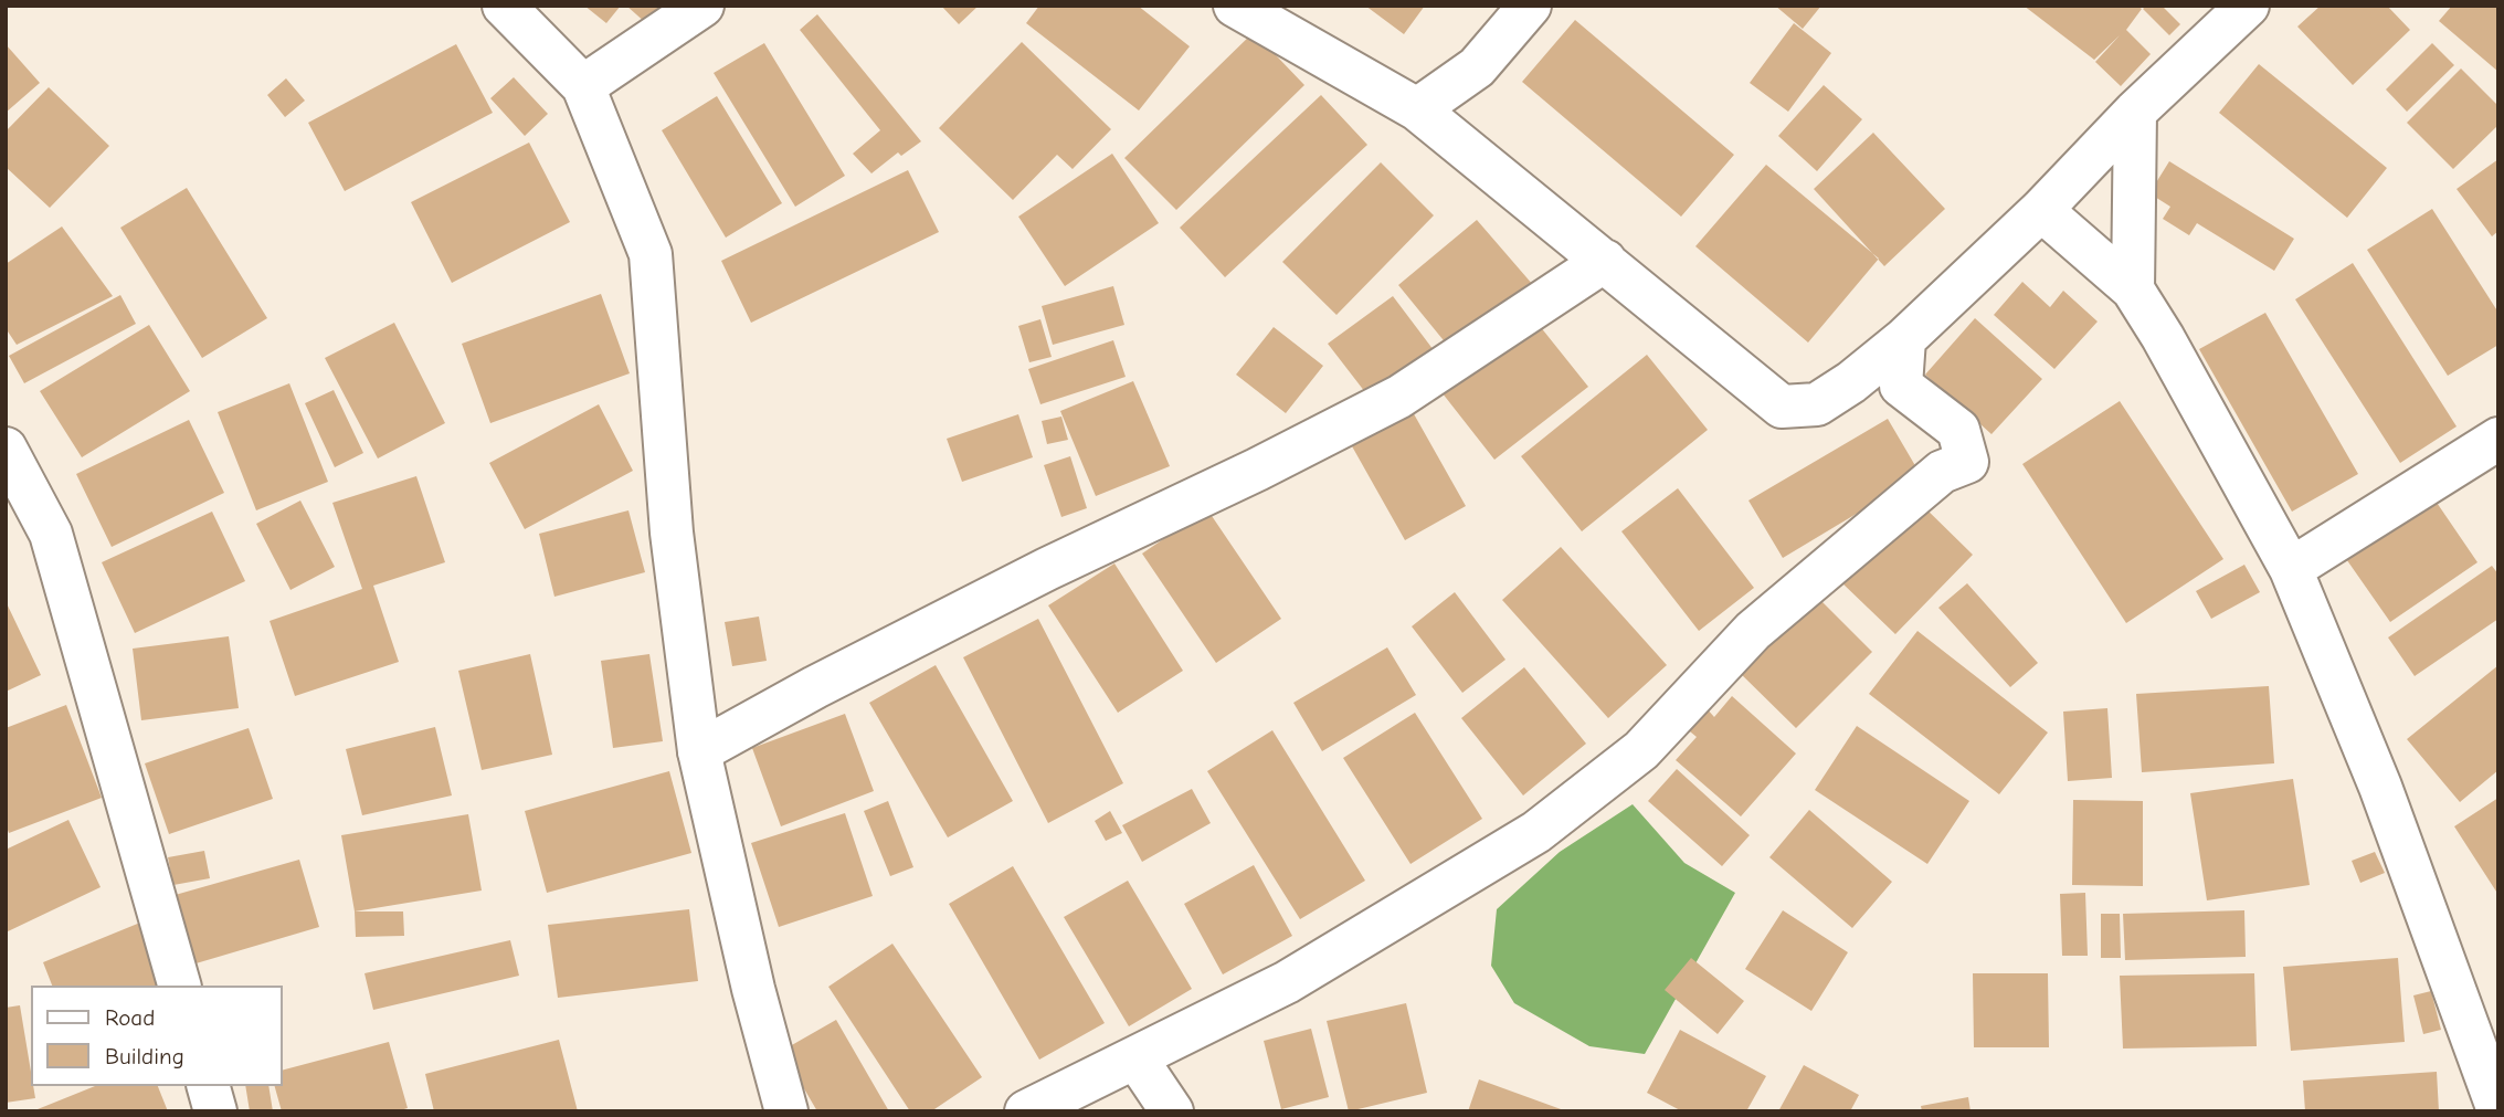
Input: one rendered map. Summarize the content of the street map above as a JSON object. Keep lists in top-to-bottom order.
{
  "legend": ["Road", "Building"]
}
